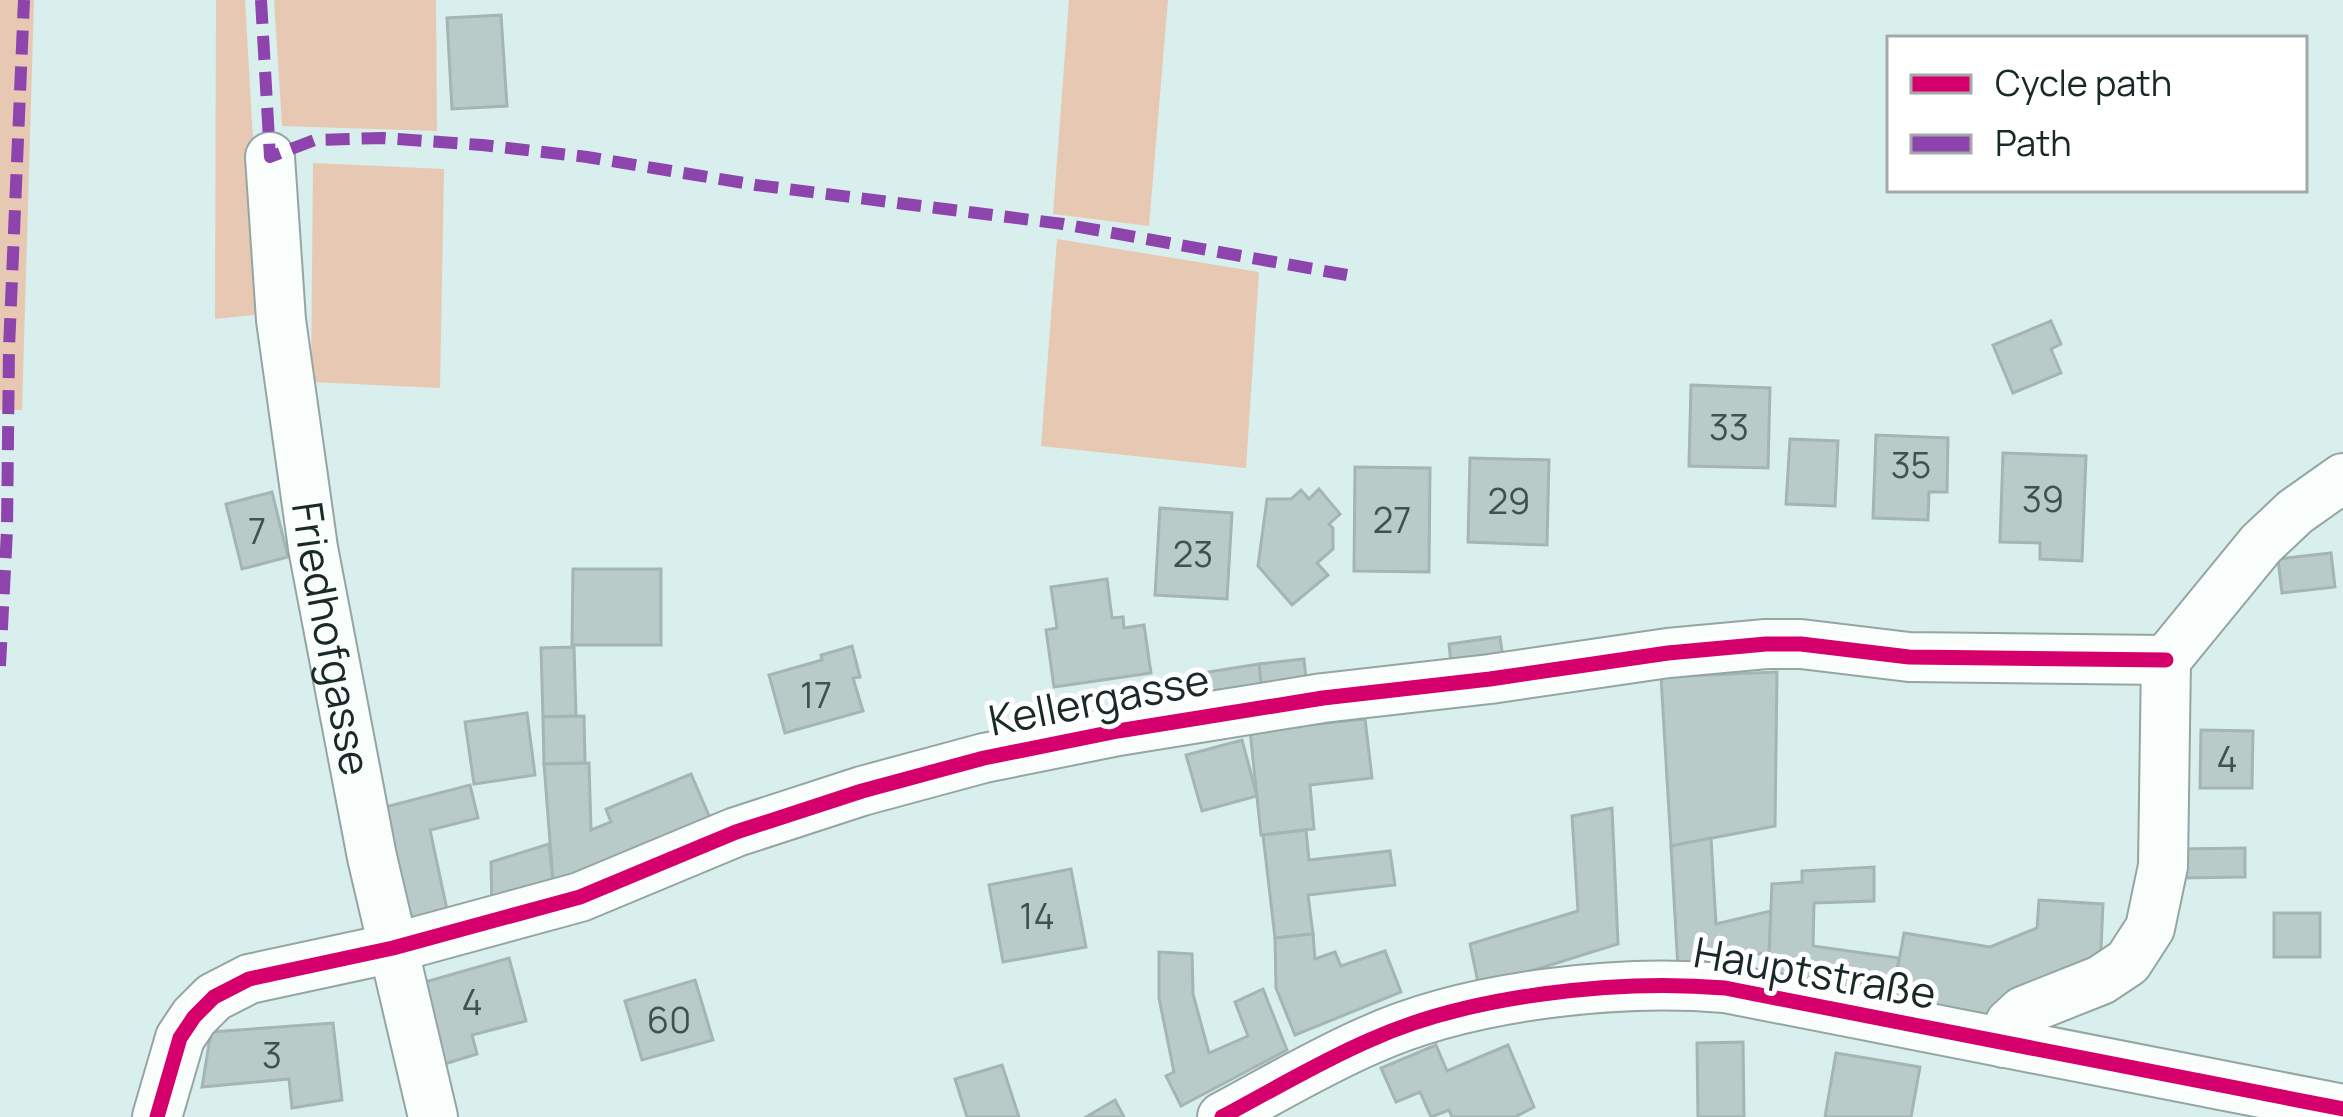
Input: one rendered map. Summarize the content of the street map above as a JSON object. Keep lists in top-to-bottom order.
{
  "streets": {
    "street": ["Friedhofgasse", "Kellergasse", "Hauptstraße"]
  },
  "crossings": [
    ["Friedhofgasse", "Kellergasse"]
  ],
  "house_numbers": [
    "33",
    "35",
    "39",
    "29",
    "27",
    "7",
    "23",
    "17",
    "4",
    "14",
    "4",
    "60",
    "3"
  ],
  "legend": ["Cycle path", "Path"]
}
